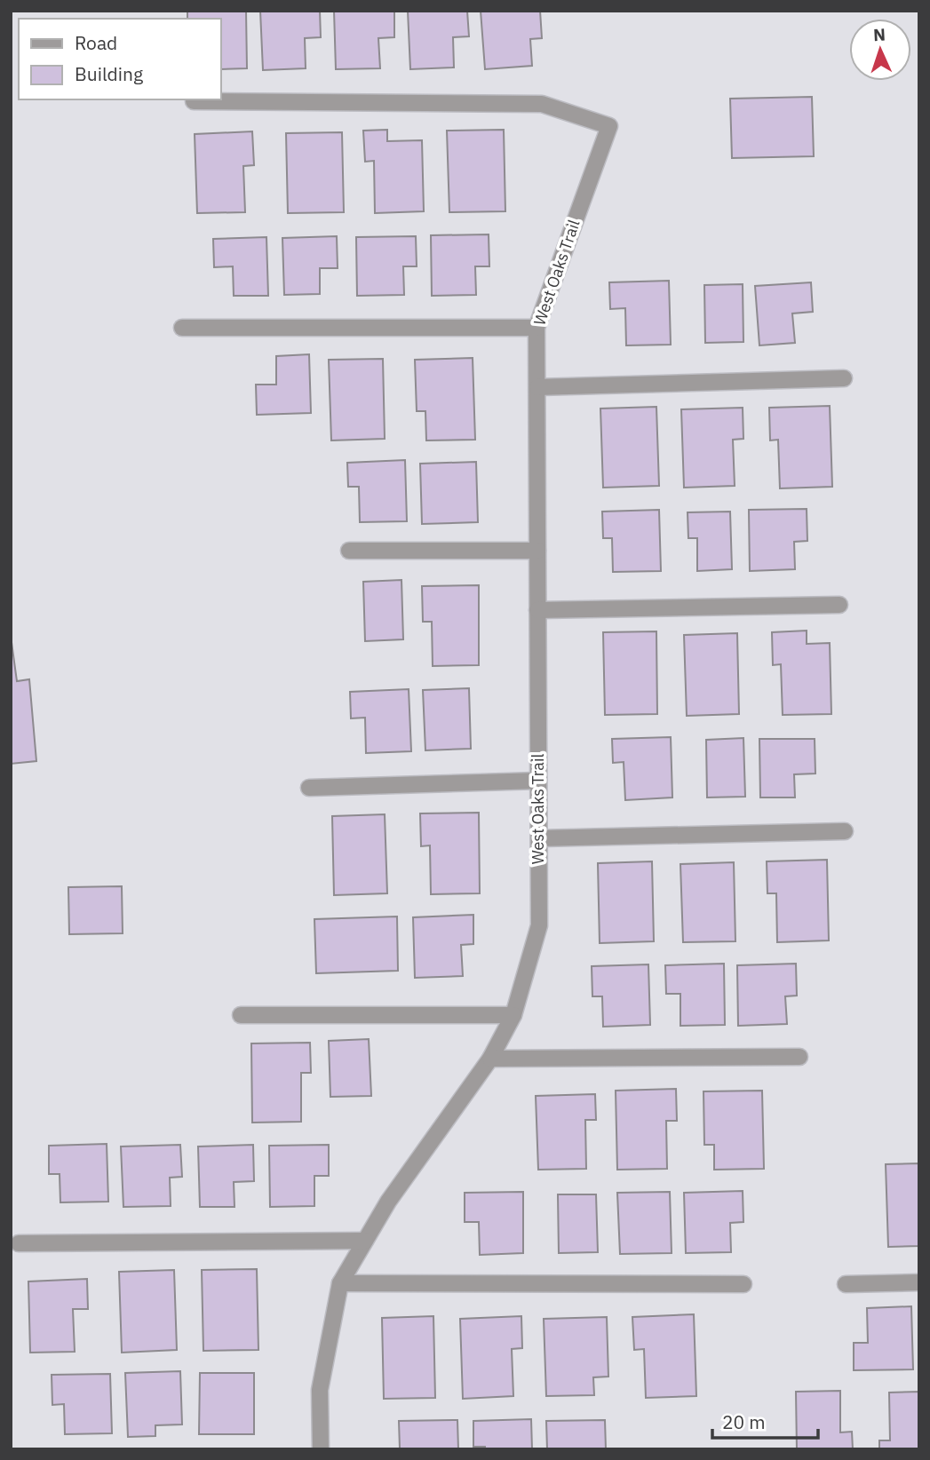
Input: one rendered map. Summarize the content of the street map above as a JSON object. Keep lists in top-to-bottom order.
{
  "streets": {
    "street": ["West Oaks Trail"]
  },
  "legend": ["Road", "Building"],
  "scale_bar": "20 m",
  "north": "top"
}
